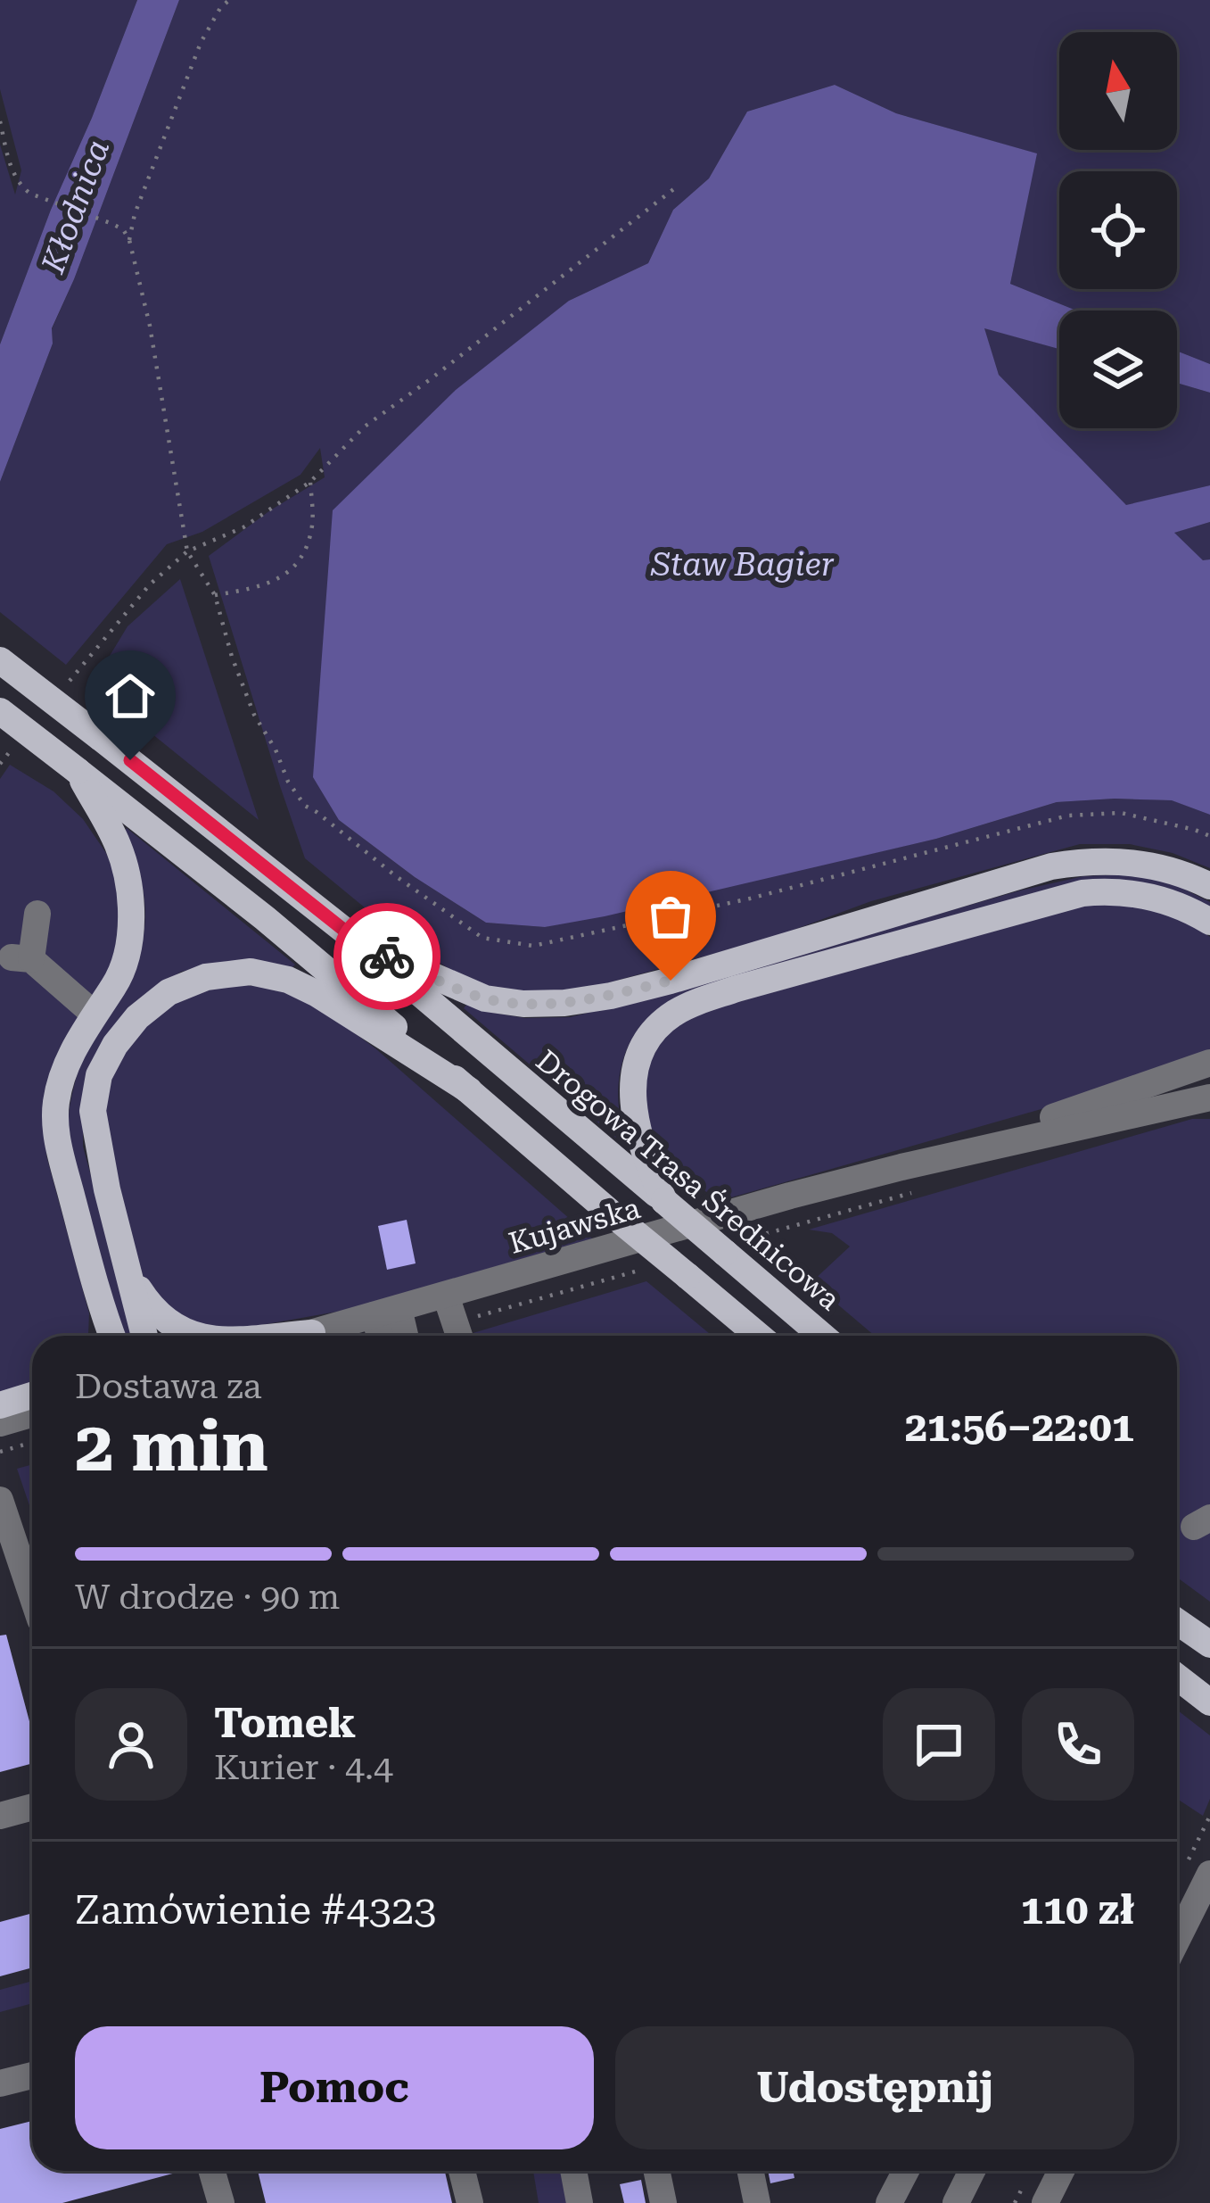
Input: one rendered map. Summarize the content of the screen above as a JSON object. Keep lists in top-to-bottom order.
{
  "streets": {
    "main road": ["Drogowa Trasa Średnicowa"],
    "street": ["Kujawska"]
  },
  "water": ["Kłodnica", "Staw Bagier"],
  "north": "top",
  "page": {
    "heading": ["2 min", "Dostawa za", "21:56–22:01"],
    "panel": [
      "Tomek",
      "Kurier · 4.4",
      "Zamówienie #4323",
      "110 zł"
    ],
    "bar": "W drodze · 90 m",
    "buttons": ["Pomoc", "Udostępnij"]
  }
}
